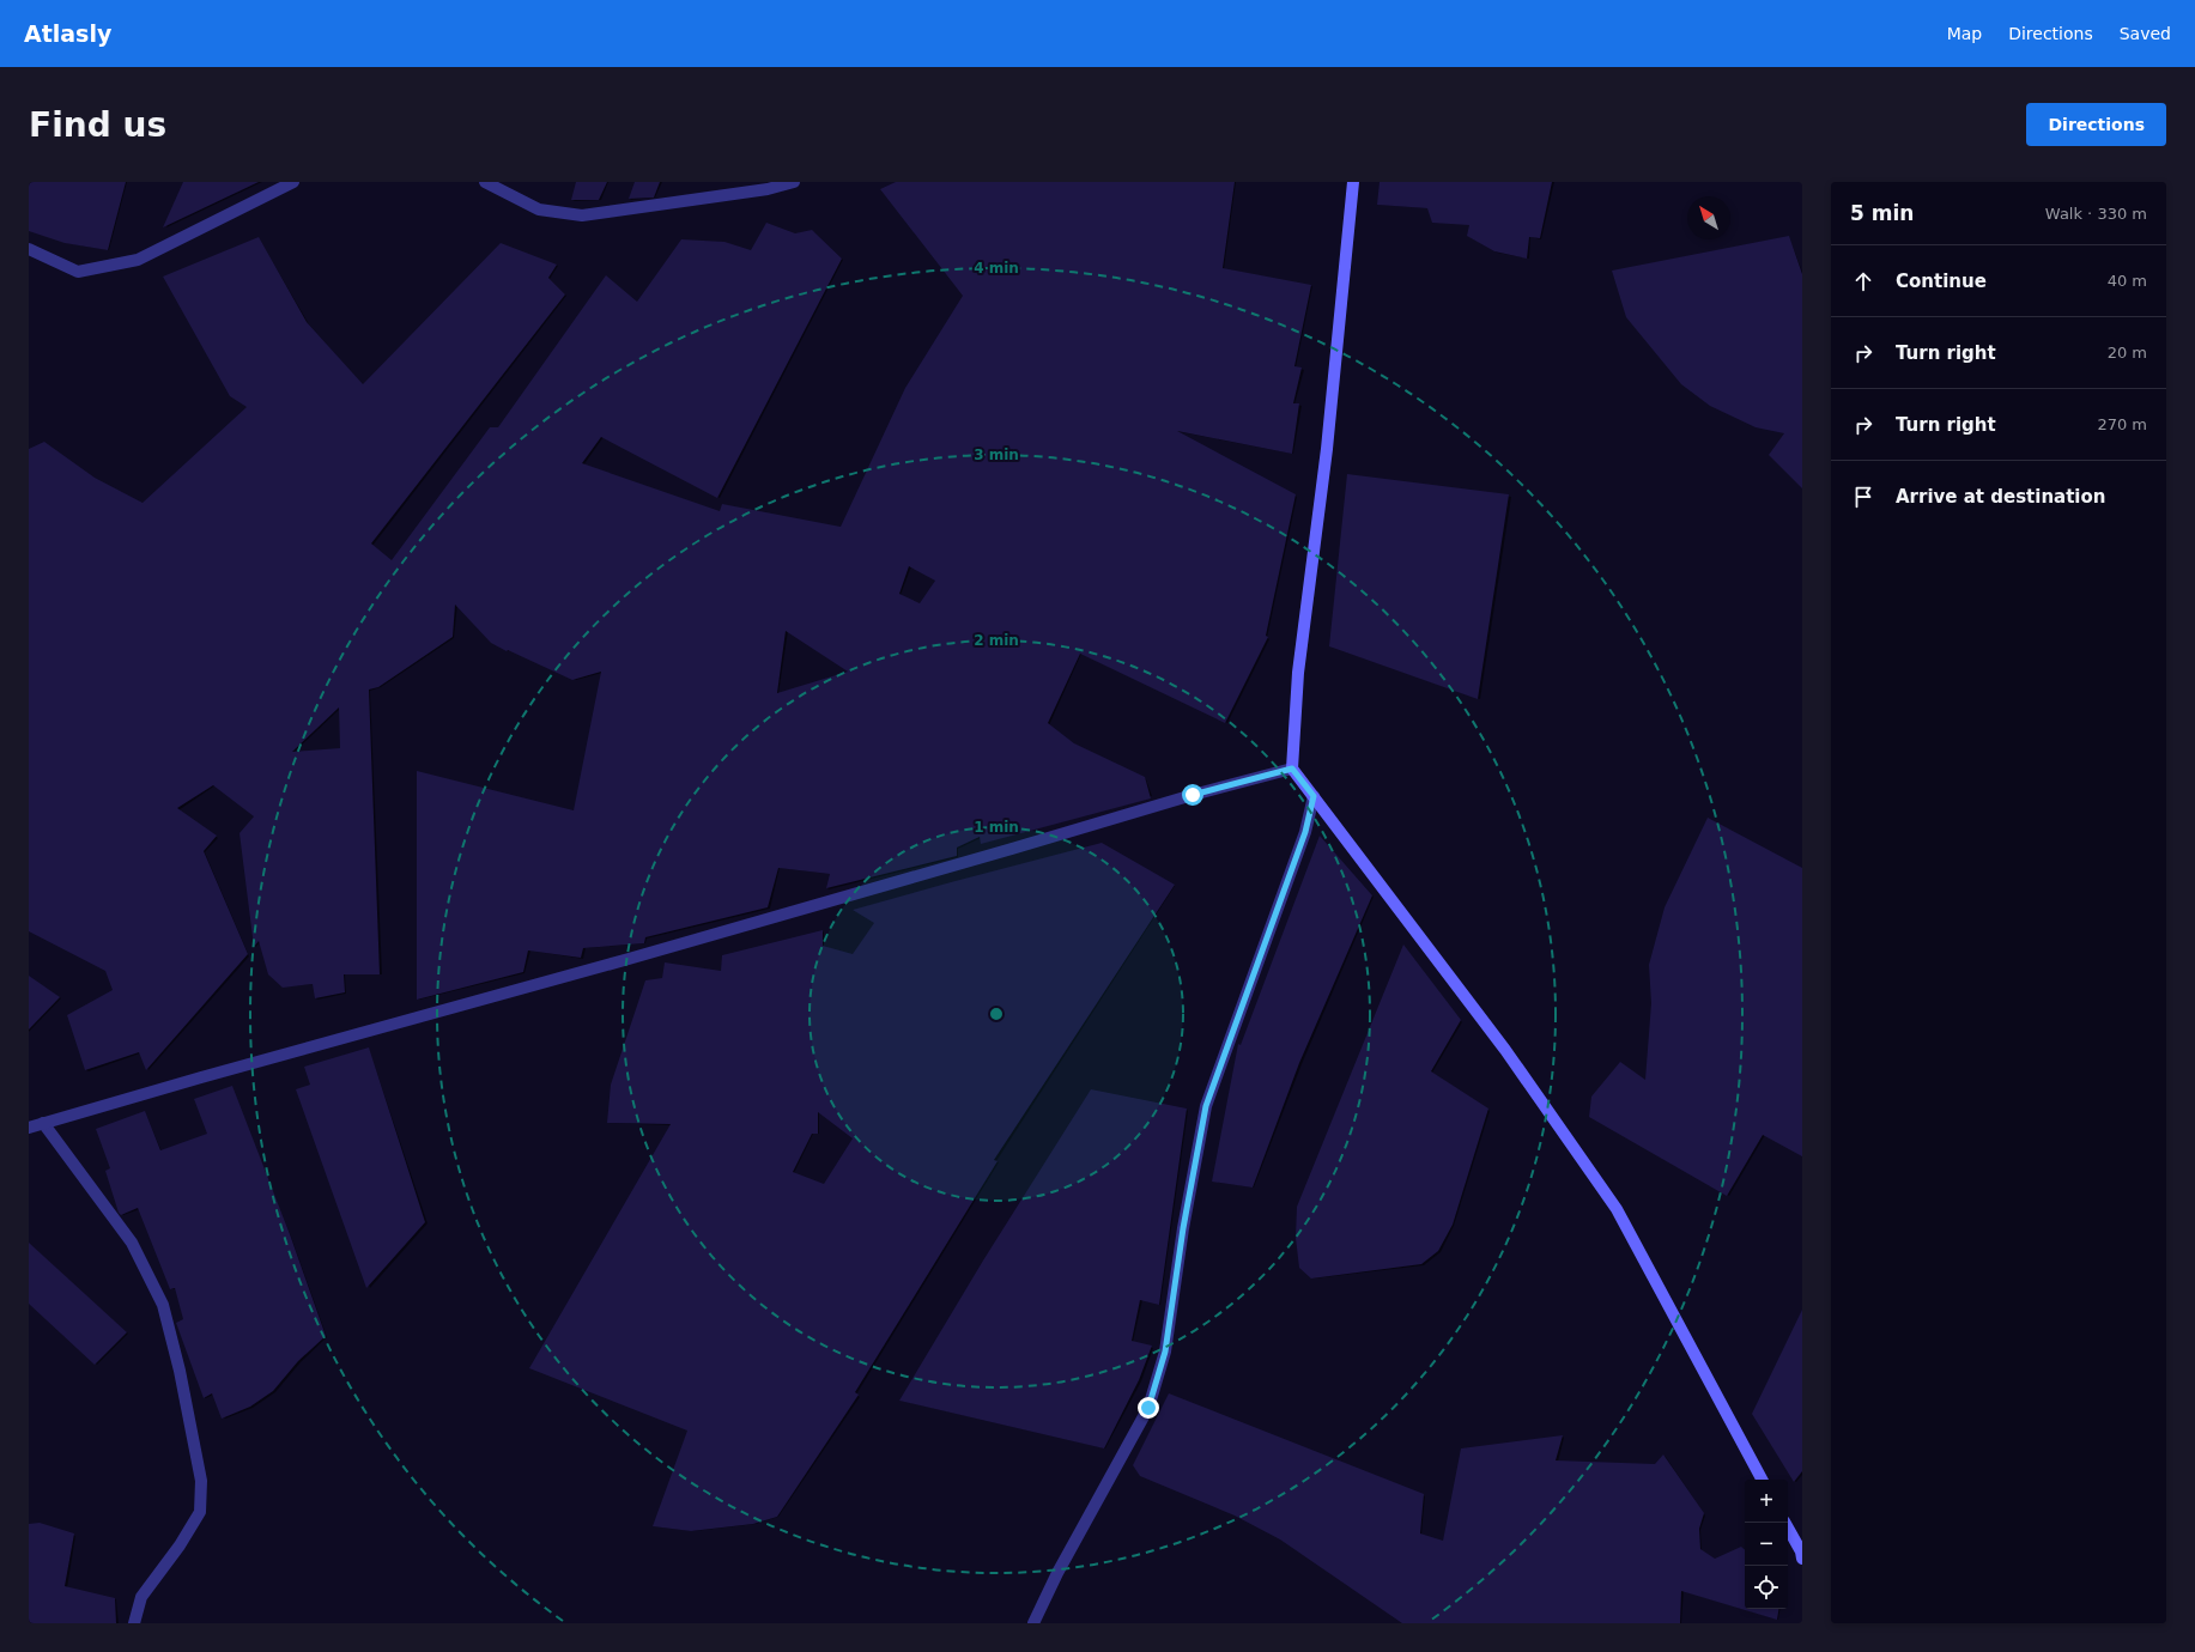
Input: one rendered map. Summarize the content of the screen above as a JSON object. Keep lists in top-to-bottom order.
{
  "north": "top left",
  "page": {
    "header": "Atlasly",
    "nav": ["Map", "Directions", "Saved"],
    "buttons": "Directions",
    "title": "Find us",
    "heading": ["5 min", "Walk · 330 m"],
    "list": [
      ["Continue", "40 m"],
      ["Turn right", "20 m"],
      ["Turn right", "270 m"],
      "Arrive at destination"
    ],
    "map_buttons": ["+", "−"]
  },
  "rings": [
    "4 min",
    "3 min",
    "2 min",
    "1 min"
  ]
}
